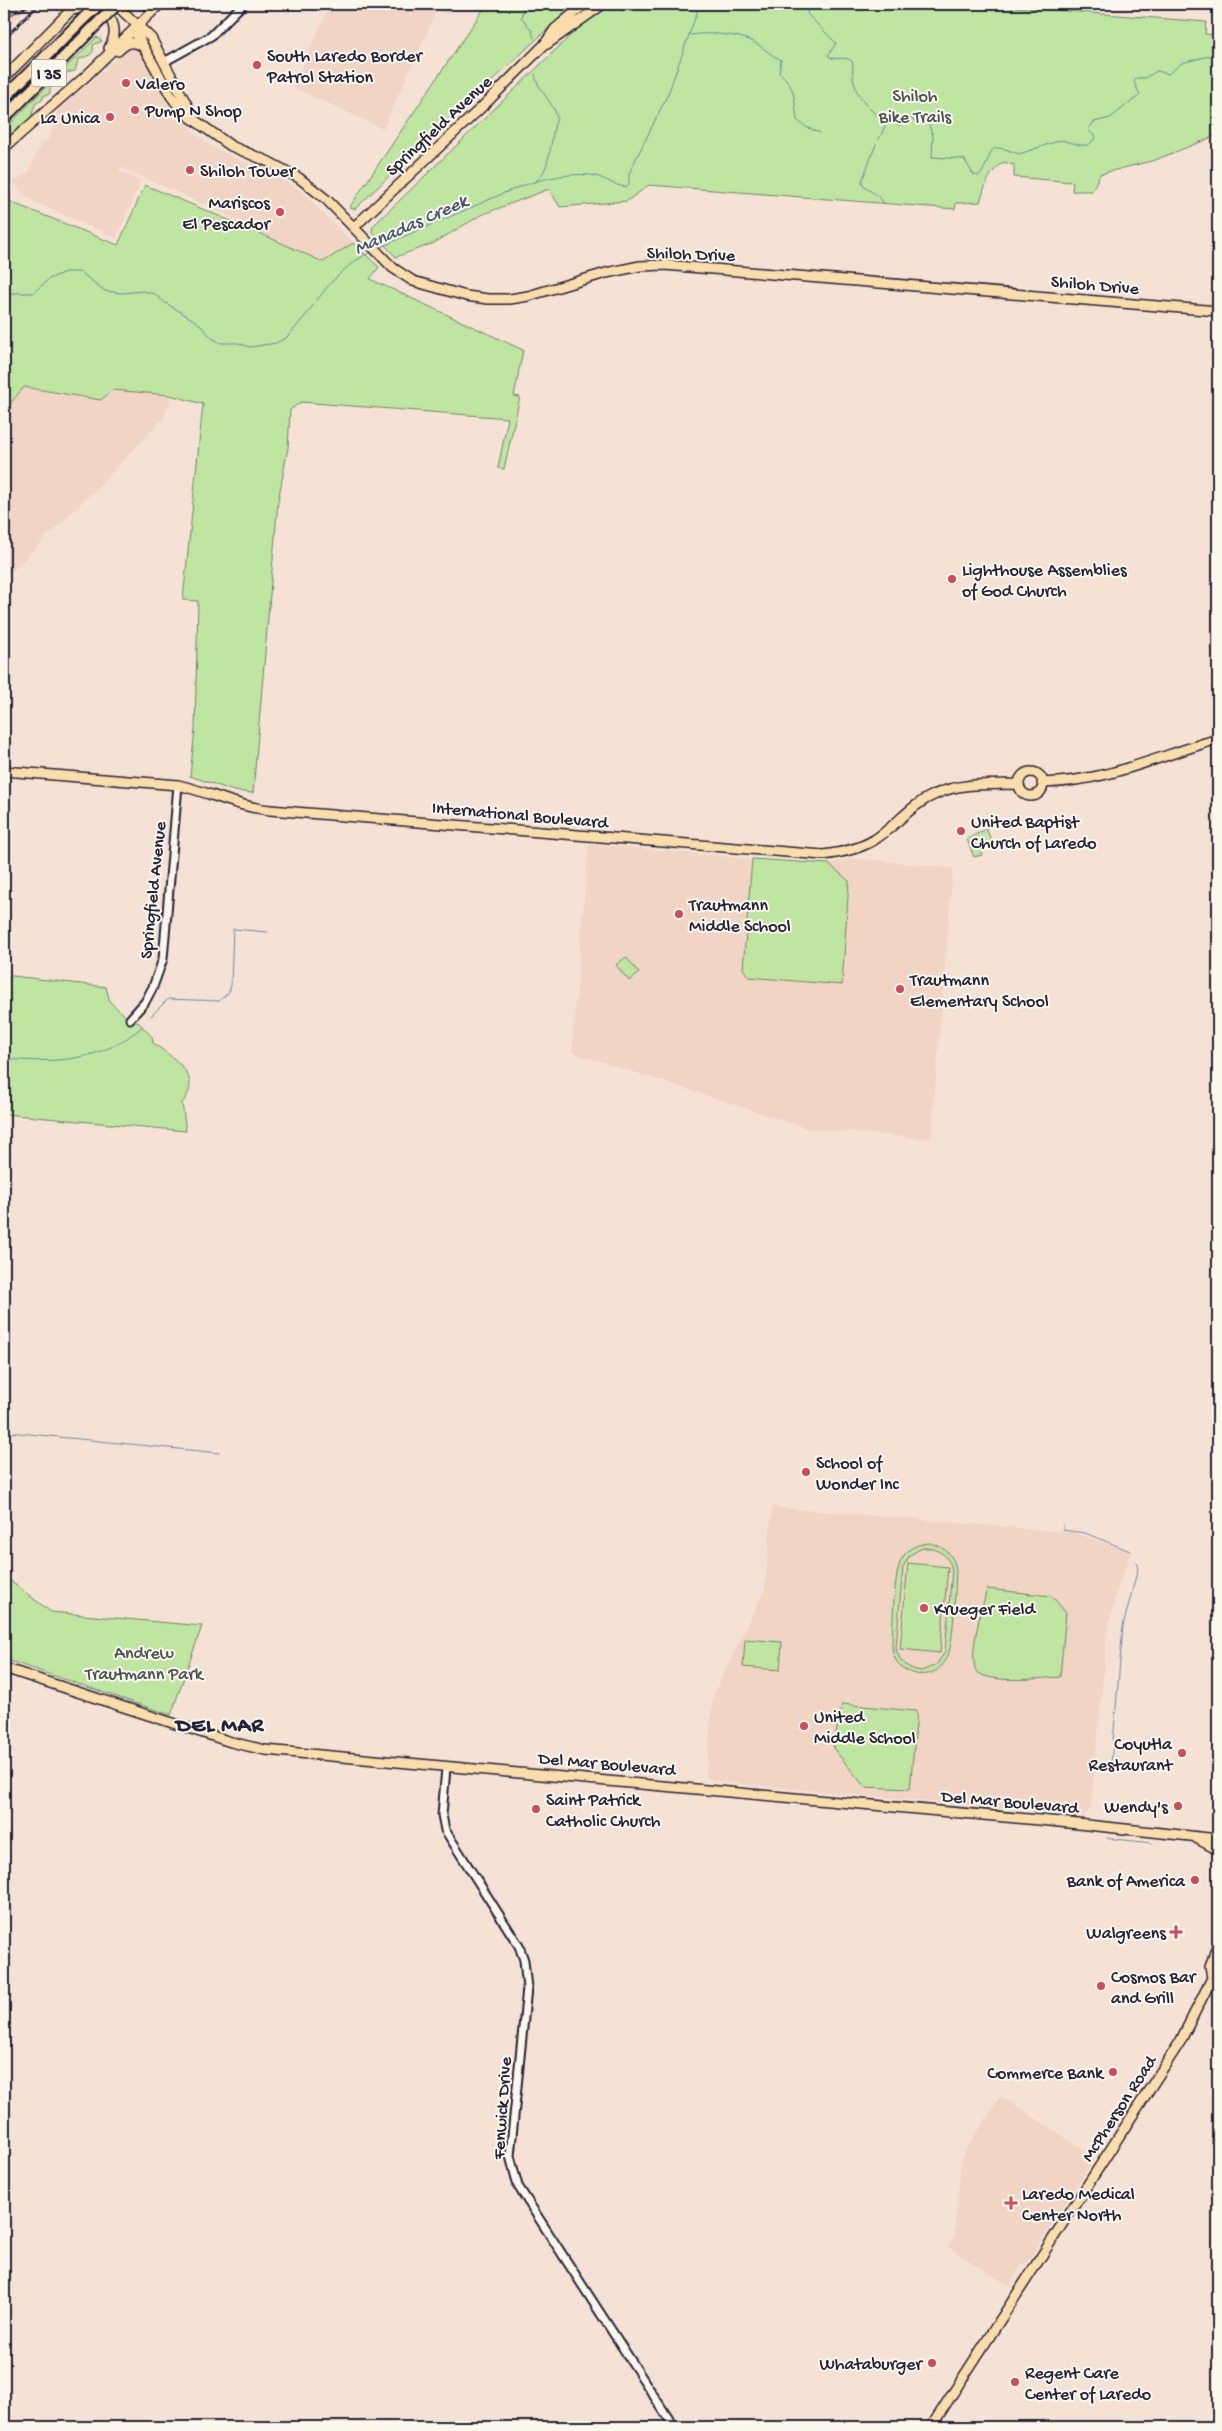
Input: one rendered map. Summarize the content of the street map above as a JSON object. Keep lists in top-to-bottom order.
{
  "streets": {
    "highway": ["I 35"],
    "main road": [
      "Springfield Avenue",
      "Shiloh Drive",
      "International Boulevard",
      "Del Mar Boulevard",
      "McPherson Road"
    ],
    "street": ["Fenwick Drive"]
  },
  "crossings": [
    ["I 35", "Shiloh Drive"],
    ["Springfield Avenue", "Shiloh Drive"],
    ["Springfield Avenue", "International Boulevard"],
    ["Del Mar Boulevard", "Fenwick Drive"]
  ],
  "districts": ["DEL MAR"],
  "water": ["Manadas Creek"],
  "parks": ["Shiloh Bike Trails", "Andrew Trautmann Park"],
  "places": {
    "other": [
      "South Laredo Border Patrol Station",
      "Valero",
      "Pump N Shop",
      "La Unica",
      "Shiloh Tower",
      "Mariscos El Pescador",
      "Lighthouse Assemblies of God Church",
      "United Baptist Church of Laredo",
      "Trautmann Middle School",
      "Trautmann Elementary School",
      "School of Wonder Inc",
      "Krueger Field",
      "United Middle School",
      "Coyutla Restaurant",
      "Wendy's",
      "Saint Patrick Catholic Church",
      "Bank of America",
      "Cosmos Bar and Grill",
      "Commerce Bank",
      "Whataburger",
      "Regent Care Center of Laredo"
    ],
    "health": ["Walgreens", "Laredo Medical Center North"]
  }
}
